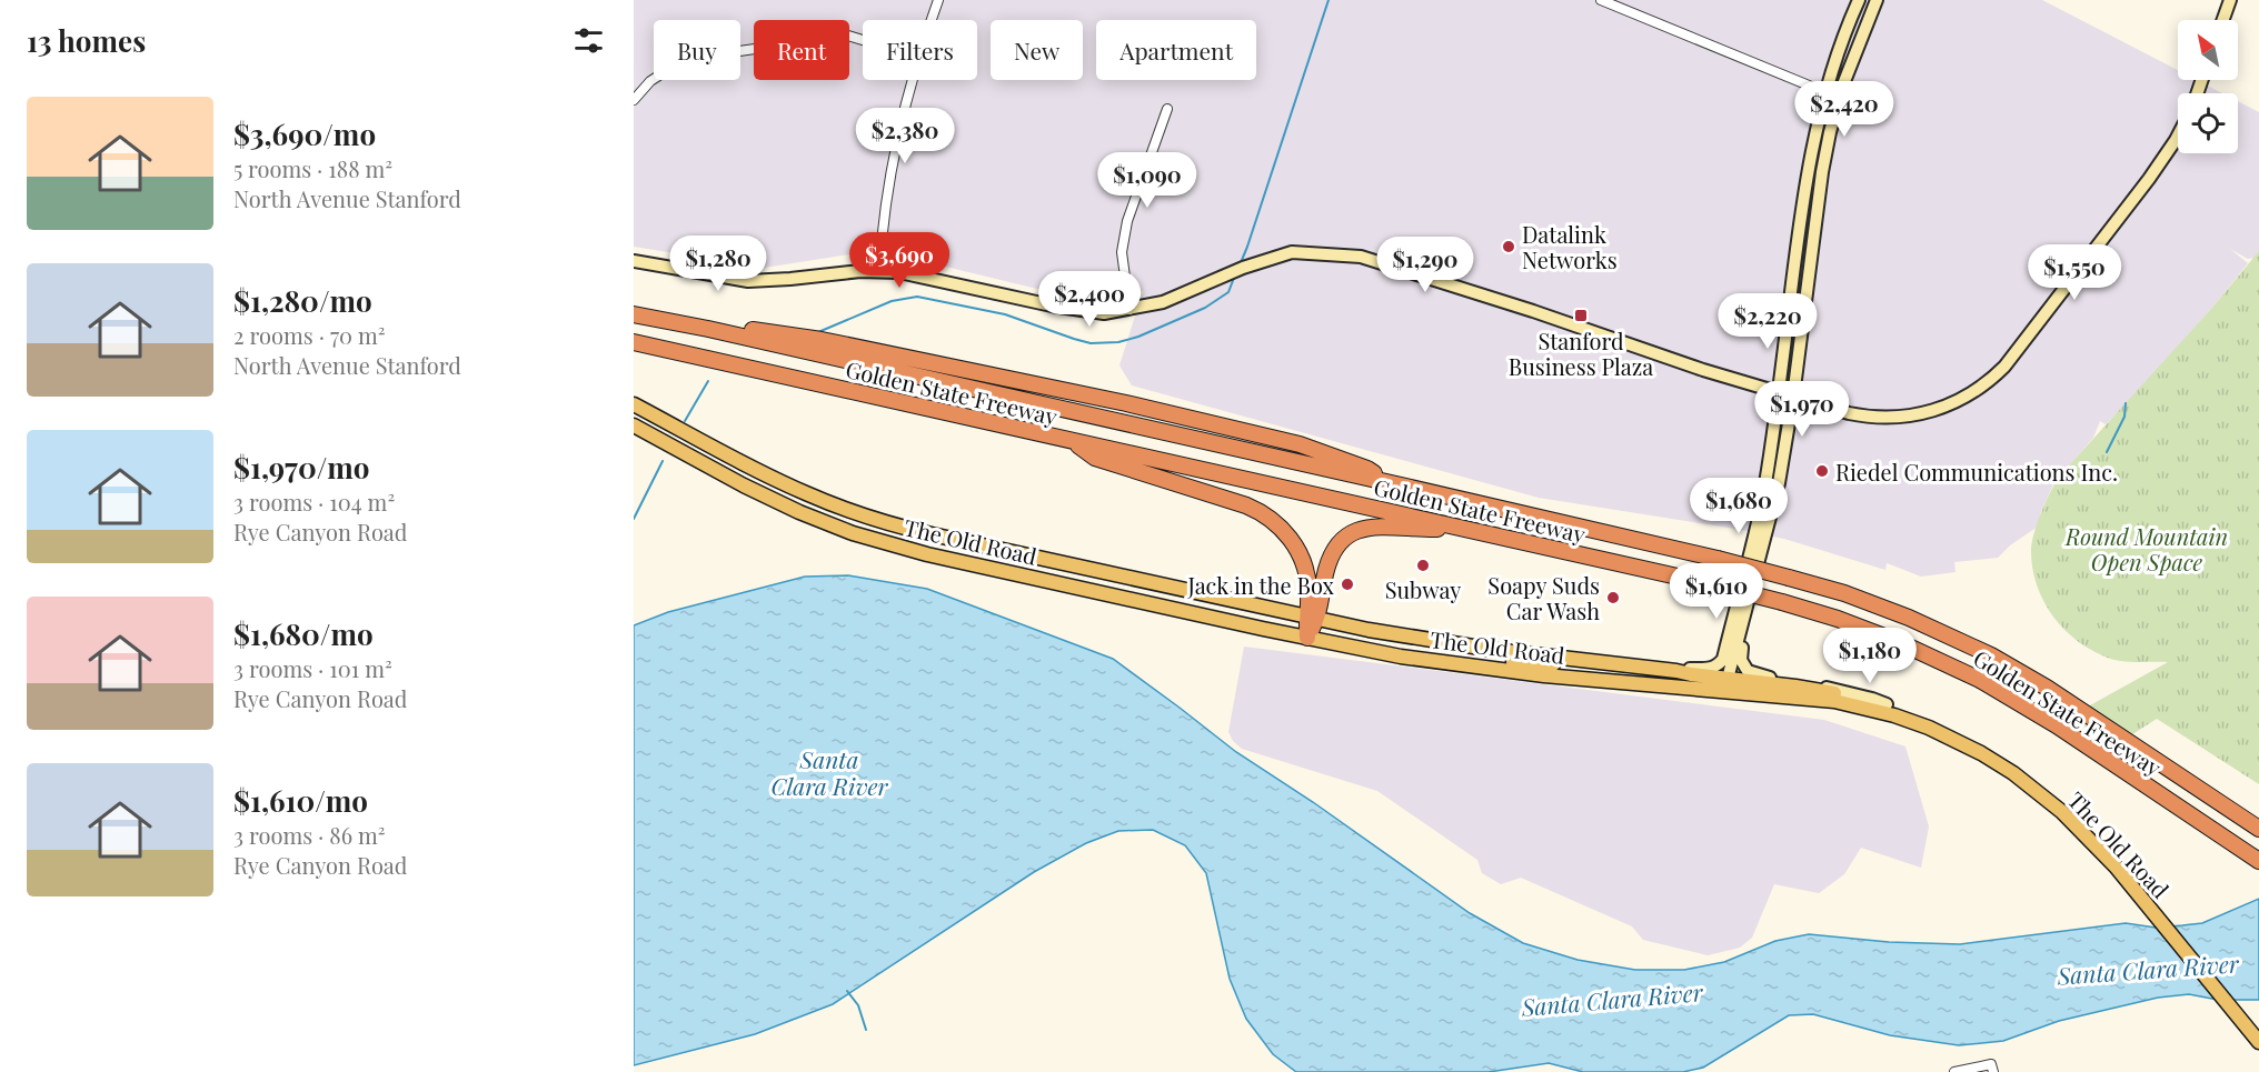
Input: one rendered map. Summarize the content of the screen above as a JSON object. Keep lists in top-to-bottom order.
{
  "streets": {
    "highway": ["Golden State Freeway"],
    "main road": ["The Old Road"]
  },
  "water": ["Santa Clara River"],
  "parks": ["Round Mountain Open Space"],
  "places": {
    "other": [
      "Datalink Networks",
      "Riedel Communications Inc.",
      "Subway",
      "Jack in the Box",
      "Soapy Suds Car Wash"
    ],
    "transit": ["Stanford Business Plaza"]
  },
  "north": "top left",
  "page": {
    "heading": "13 homes",
    "chip": [
      "Buy",
      "Rent",
      "Filters",
      "New",
      "Apartment"
    ],
    "list": [
      {
        "name": "$3,690/mo",
        "note": "5 rooms · 188 m² · North Avenue Stanford"
      },
      {
        "name": "$1,280/mo",
        "note": "2 rooms · 70 m² · North Avenue Stanford"
      },
      {
        "name": "$1,970/mo",
        "note": "3 rooms · 104 m² · Rye Canyon Road"
      },
      {
        "name": "$1,680/mo",
        "note": "3 rooms · 101 m² · Rye Canyon Road"
      },
      {
        "name": "$1,610/mo",
        "note": "3 rooms · 86 m² · Rye Canyon Road"
      }
    ],
    "price": [
      "$2,420",
      "$2,380",
      "$1,090",
      "$3,690",
      "$1,280",
      "$1,290",
      "$1,550",
      "$2,400",
      "$2,220",
      "$1,970",
      "$1,680",
      "$1,610",
      "$1,180"
    ]
  }
}
